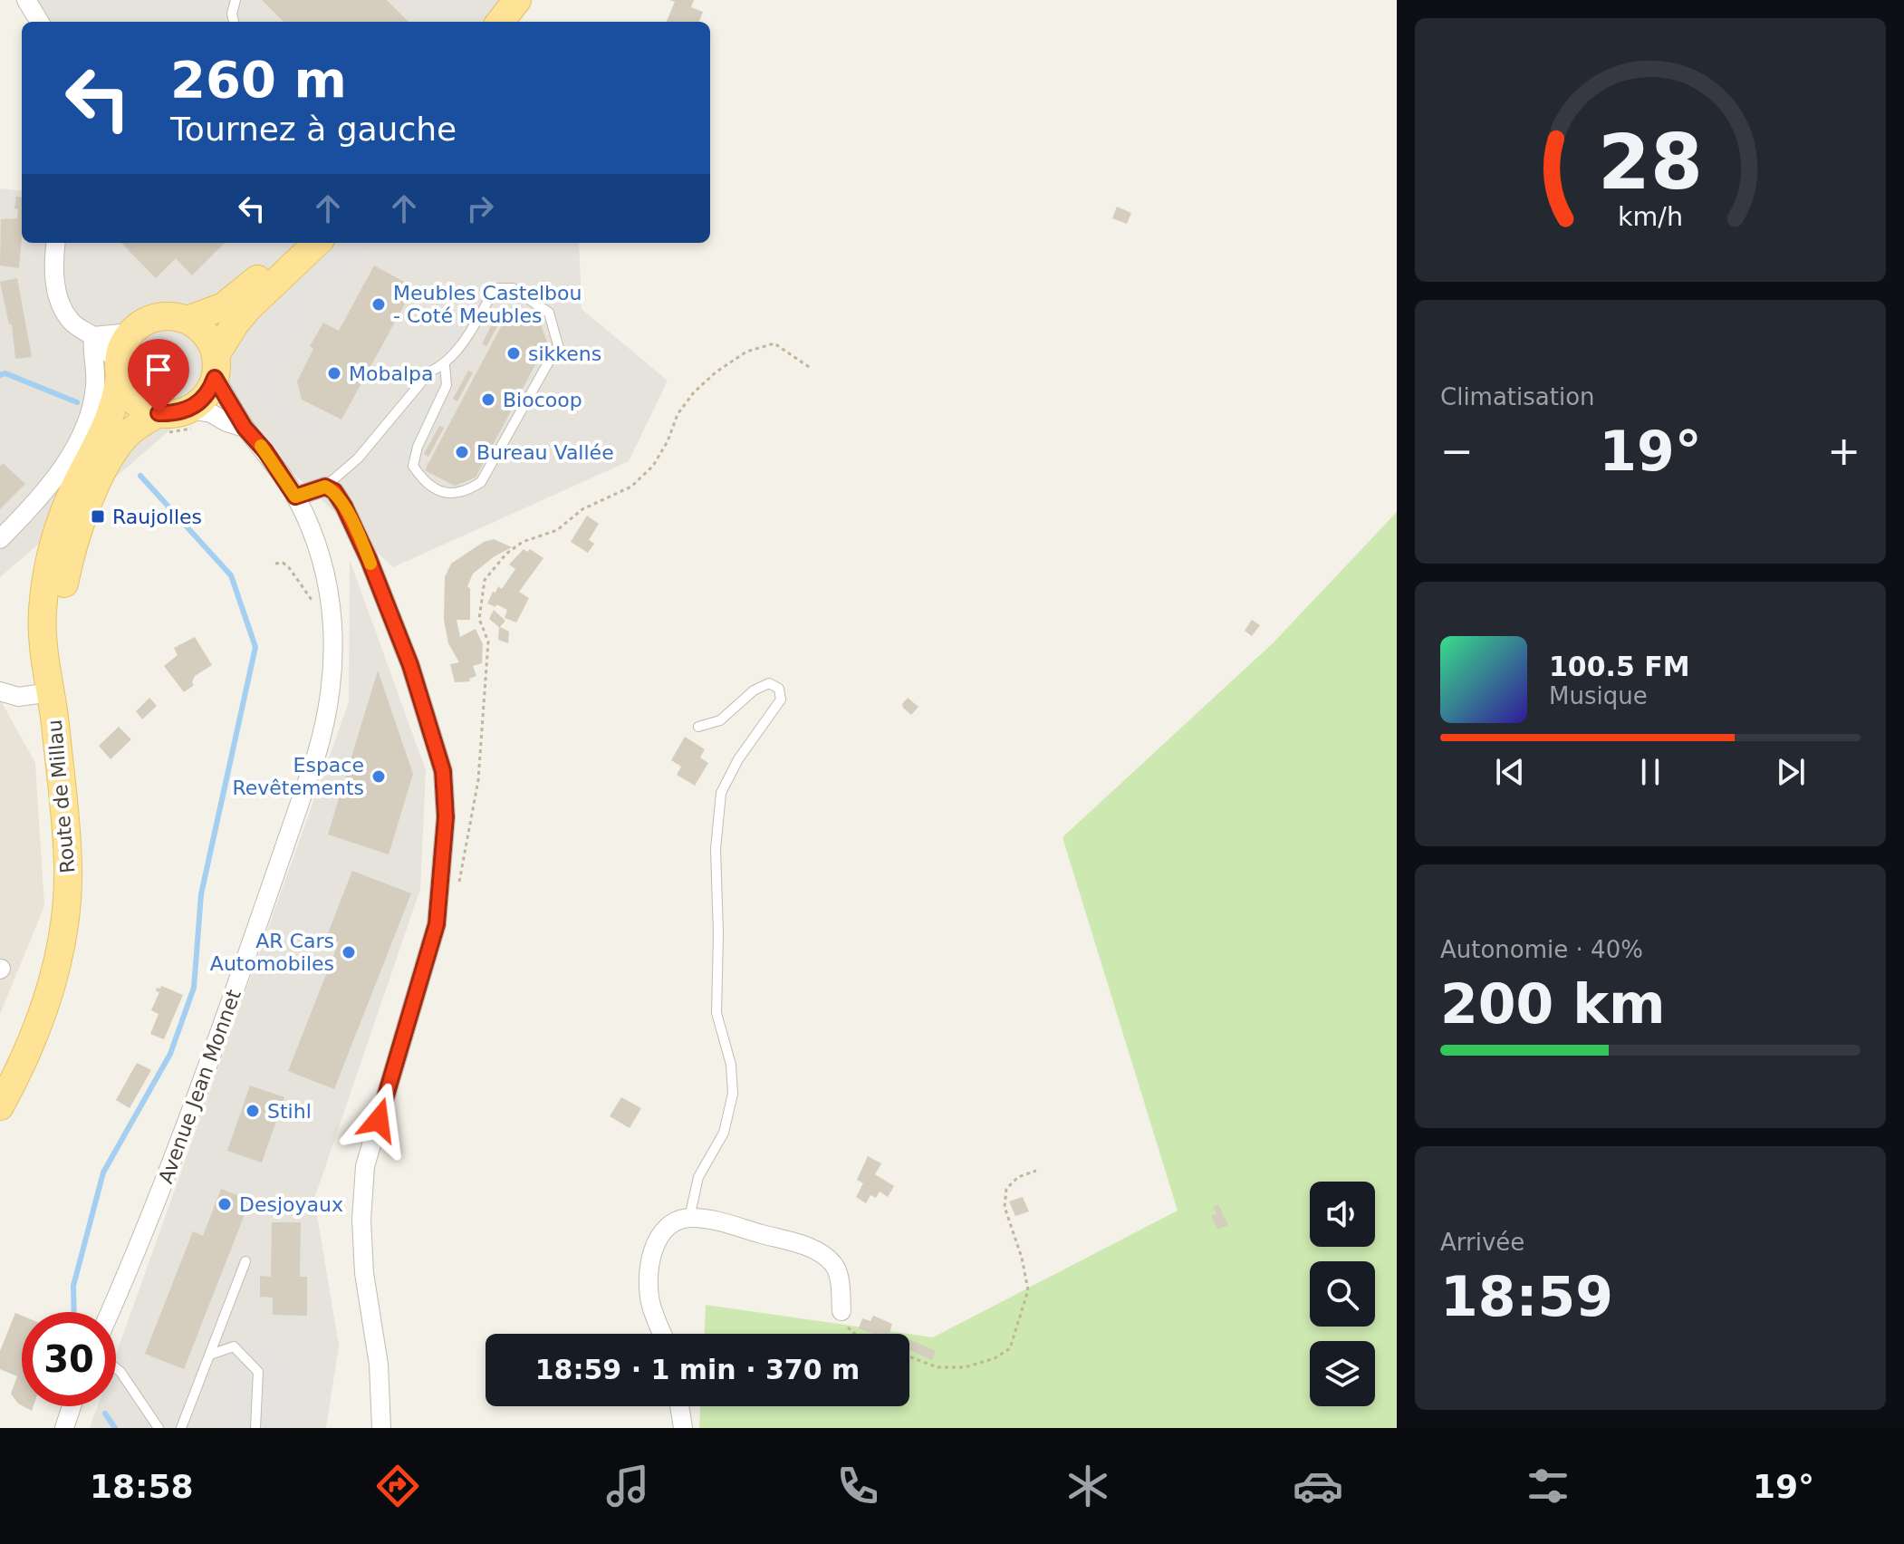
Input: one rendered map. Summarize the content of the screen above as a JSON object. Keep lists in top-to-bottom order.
{
  "streets": {
    "main road": ["Route de Millau"],
    "street": ["Avenue Jean Monnet"]
  },
  "crossings": [
    ["Route de Millau", "Avenue Jean Monnet"]
  ],
  "places": {
    "other": [
      "Meubles Castelbou - Coté Meubles",
      "sikkens",
      "Mobalpa",
      "Biocoop",
      "Bureau Vallée",
      "Espace Revêtements",
      "AR Cars Automobiles",
      "Stihl",
      "Desjoyaux"
    ],
    "transit": ["Raujolles"]
  },
  "page": {
    "turn": ["260 m", "Tournez à gauche"],
    "tile": [
      "Climatisation",
      ["Autonomie · 40%", "200 km"],
      ["Arrivée", "18:59"]
    ],
    "heat": ["−", "19°", "+"],
    "song": ["100.5 FM", "Musique"],
    "limit": "30",
    "trip": "18:59 · 1 min · 370 m",
    "tabs": ["18:58", "19°"],
    "gauge": ["28", "km/h"]
  }
}
